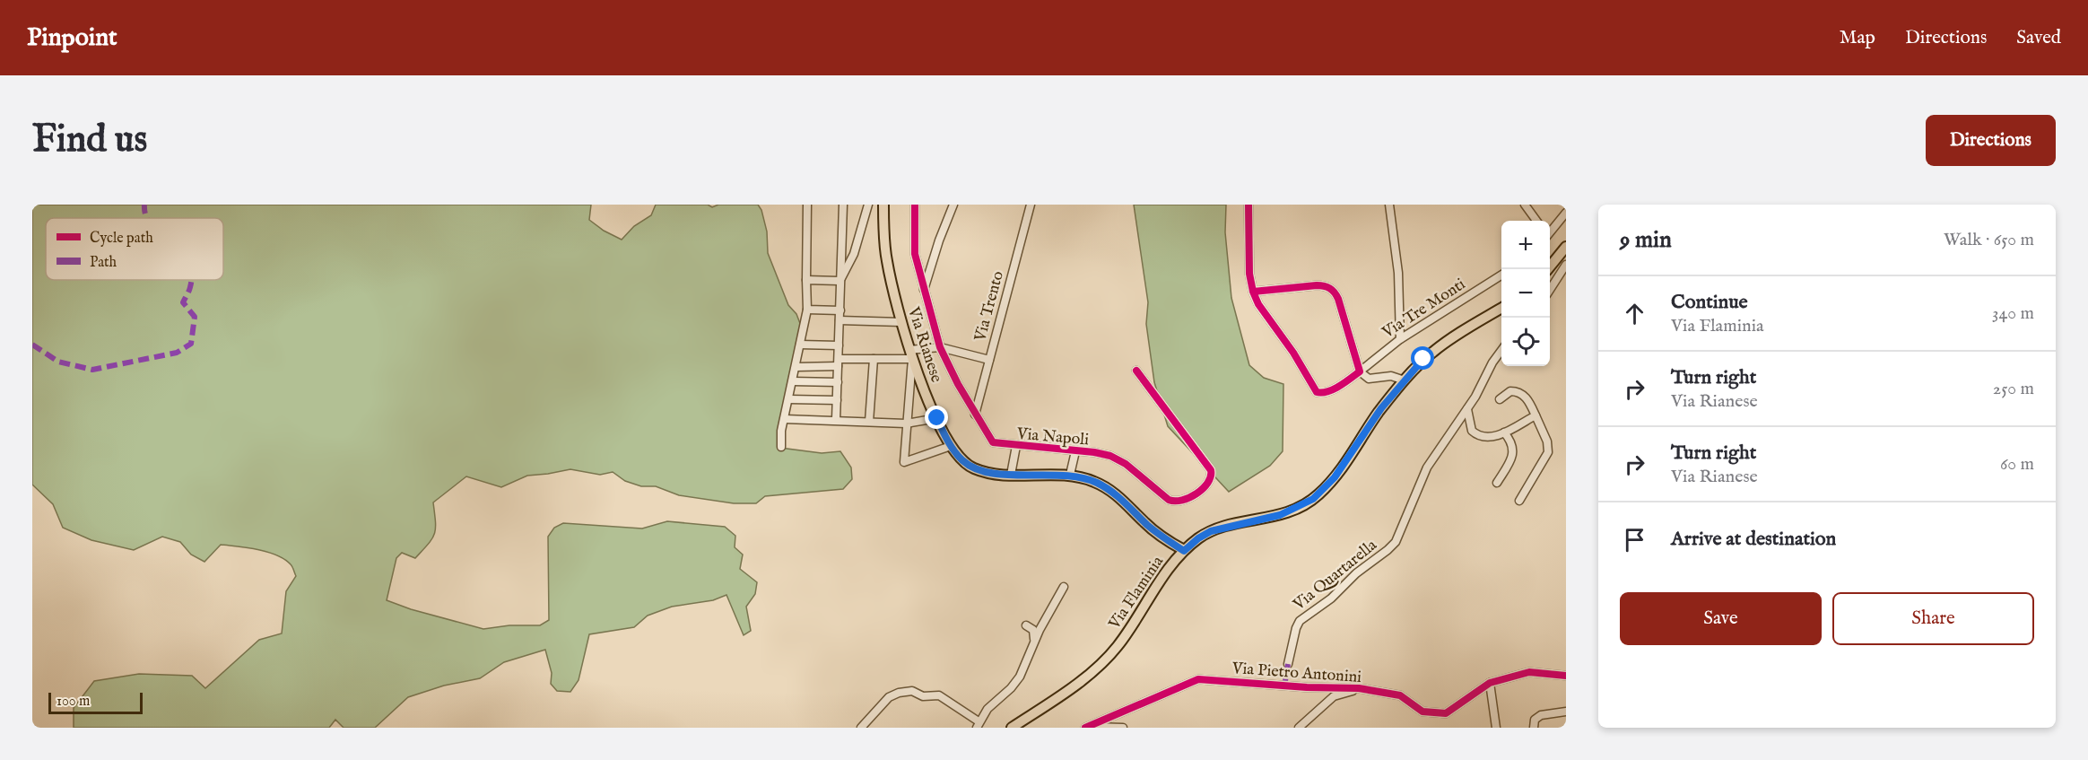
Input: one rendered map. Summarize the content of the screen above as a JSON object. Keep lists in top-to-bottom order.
{
  "streets": {
    "main road": ["Via Rianese", "Via Flaminia"],
    "street": [
      "Via Trento",
      "Via Tre Monti",
      "Via Napoli",
      "Via Quartarella",
      "Via Pietro Antonini"
    ]
  },
  "crossings": [
    ["Via Trento", "Via Napoli"],
    ["Via Rianese", "Via Flaminia"]
  ],
  "legend": ["Cycle path", "Path"],
  "scale_bar": "100 m",
  "page": {
    "header": "Pinpoint",
    "nav": ["Map", "Directions", "Saved"],
    "buttons": [
      "Directions",
      ["Save", "Share"]
    ],
    "title": "Find us",
    "heading": ["9 min", "Walk · 650 m"],
    "map_buttons": ["+", "−"],
    "list": [
      ["Continue", "Via Flaminia", "340 m"],
      ["Turn right", "Via Rianese", "250 m"],
      ["Turn right", "Via Rianese", "60 m"],
      "Arrive at destination"
    ],
    "scale": "100 m"
  }
}
